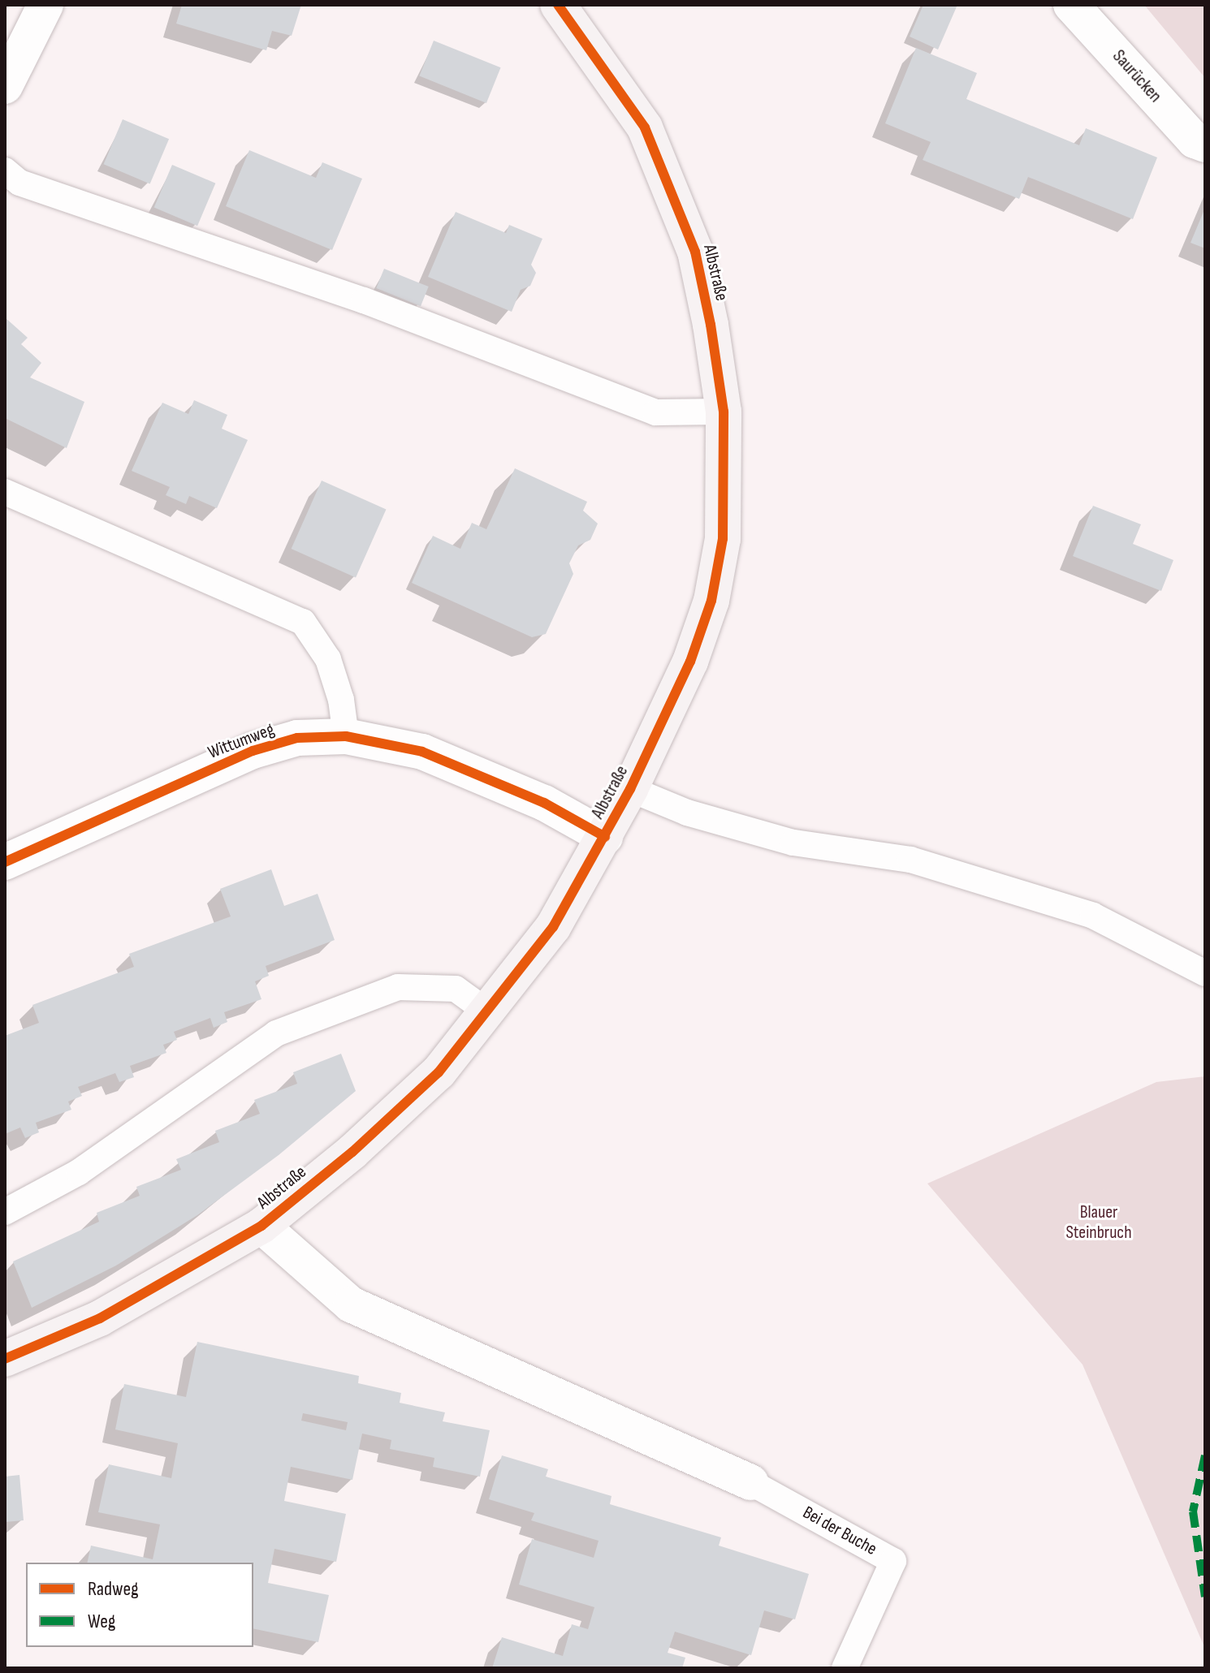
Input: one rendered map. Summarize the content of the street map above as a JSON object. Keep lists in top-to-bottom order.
{
  "streets": {
    "street": ["Saurücken", "Albstraße", "Wittumweg"],
    "lane": ["Bei der Buche"]
  },
  "crossings": [
    ["Albstraße", "Wittumweg"],
    ["Albstraße", "Bei der Buche"]
  ],
  "parks": ["Blauer Steinbruch"],
  "legend": ["Radweg", "Weg"]
}
